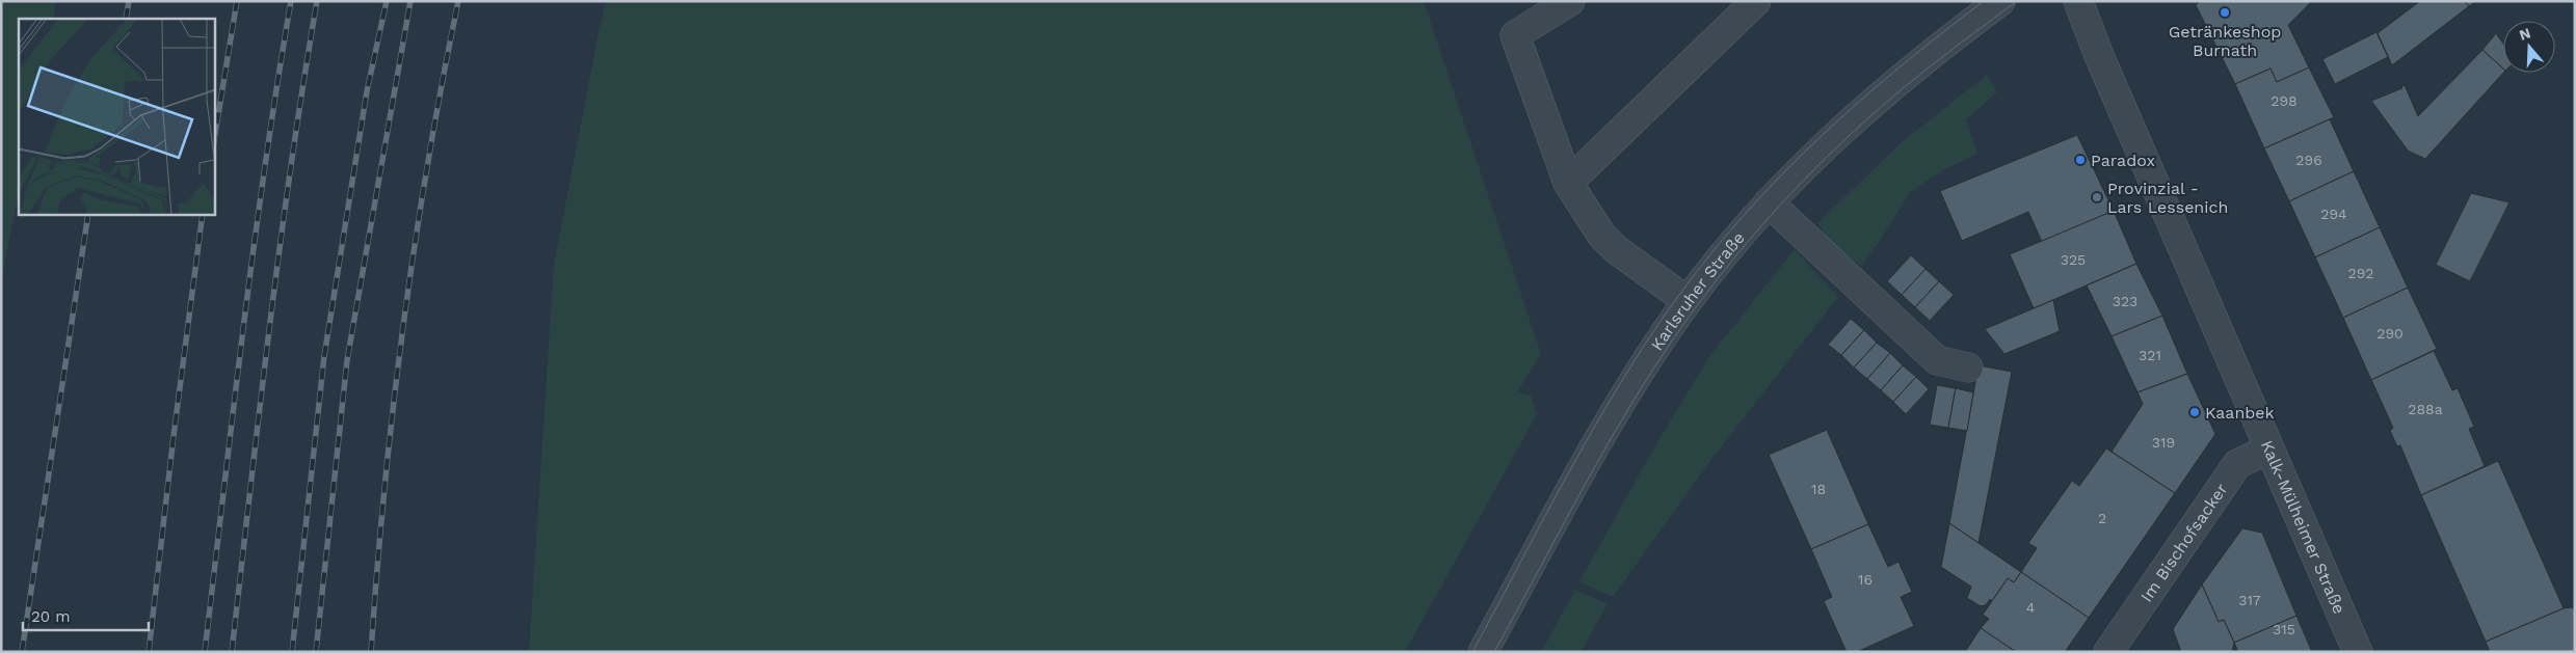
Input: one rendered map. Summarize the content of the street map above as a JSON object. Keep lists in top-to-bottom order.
{
  "streets": {
    "street": ["Karlsruher Straße", "Kalk-Mülheimer Straße", "Im Bischofsacker"]
  },
  "crossings": [
    ["Kalk-Mülheimer Straße", "Im Bischofsacker"]
  ],
  "places": [
    "Getränkeshop Burnath",
    "Paradox",
    "Provinzial - Lars Lessenich",
    "Kaanbek"
  ],
  "house_numbers": [
    "298",
    "296",
    "294",
    "325",
    "292",
    "323",
    "290",
    "321",
    "288a",
    "319",
    "18",
    "2",
    "16",
    "317",
    "4",
    "315"
  ],
  "scale_bar": "20 m",
  "north": "top"
}
